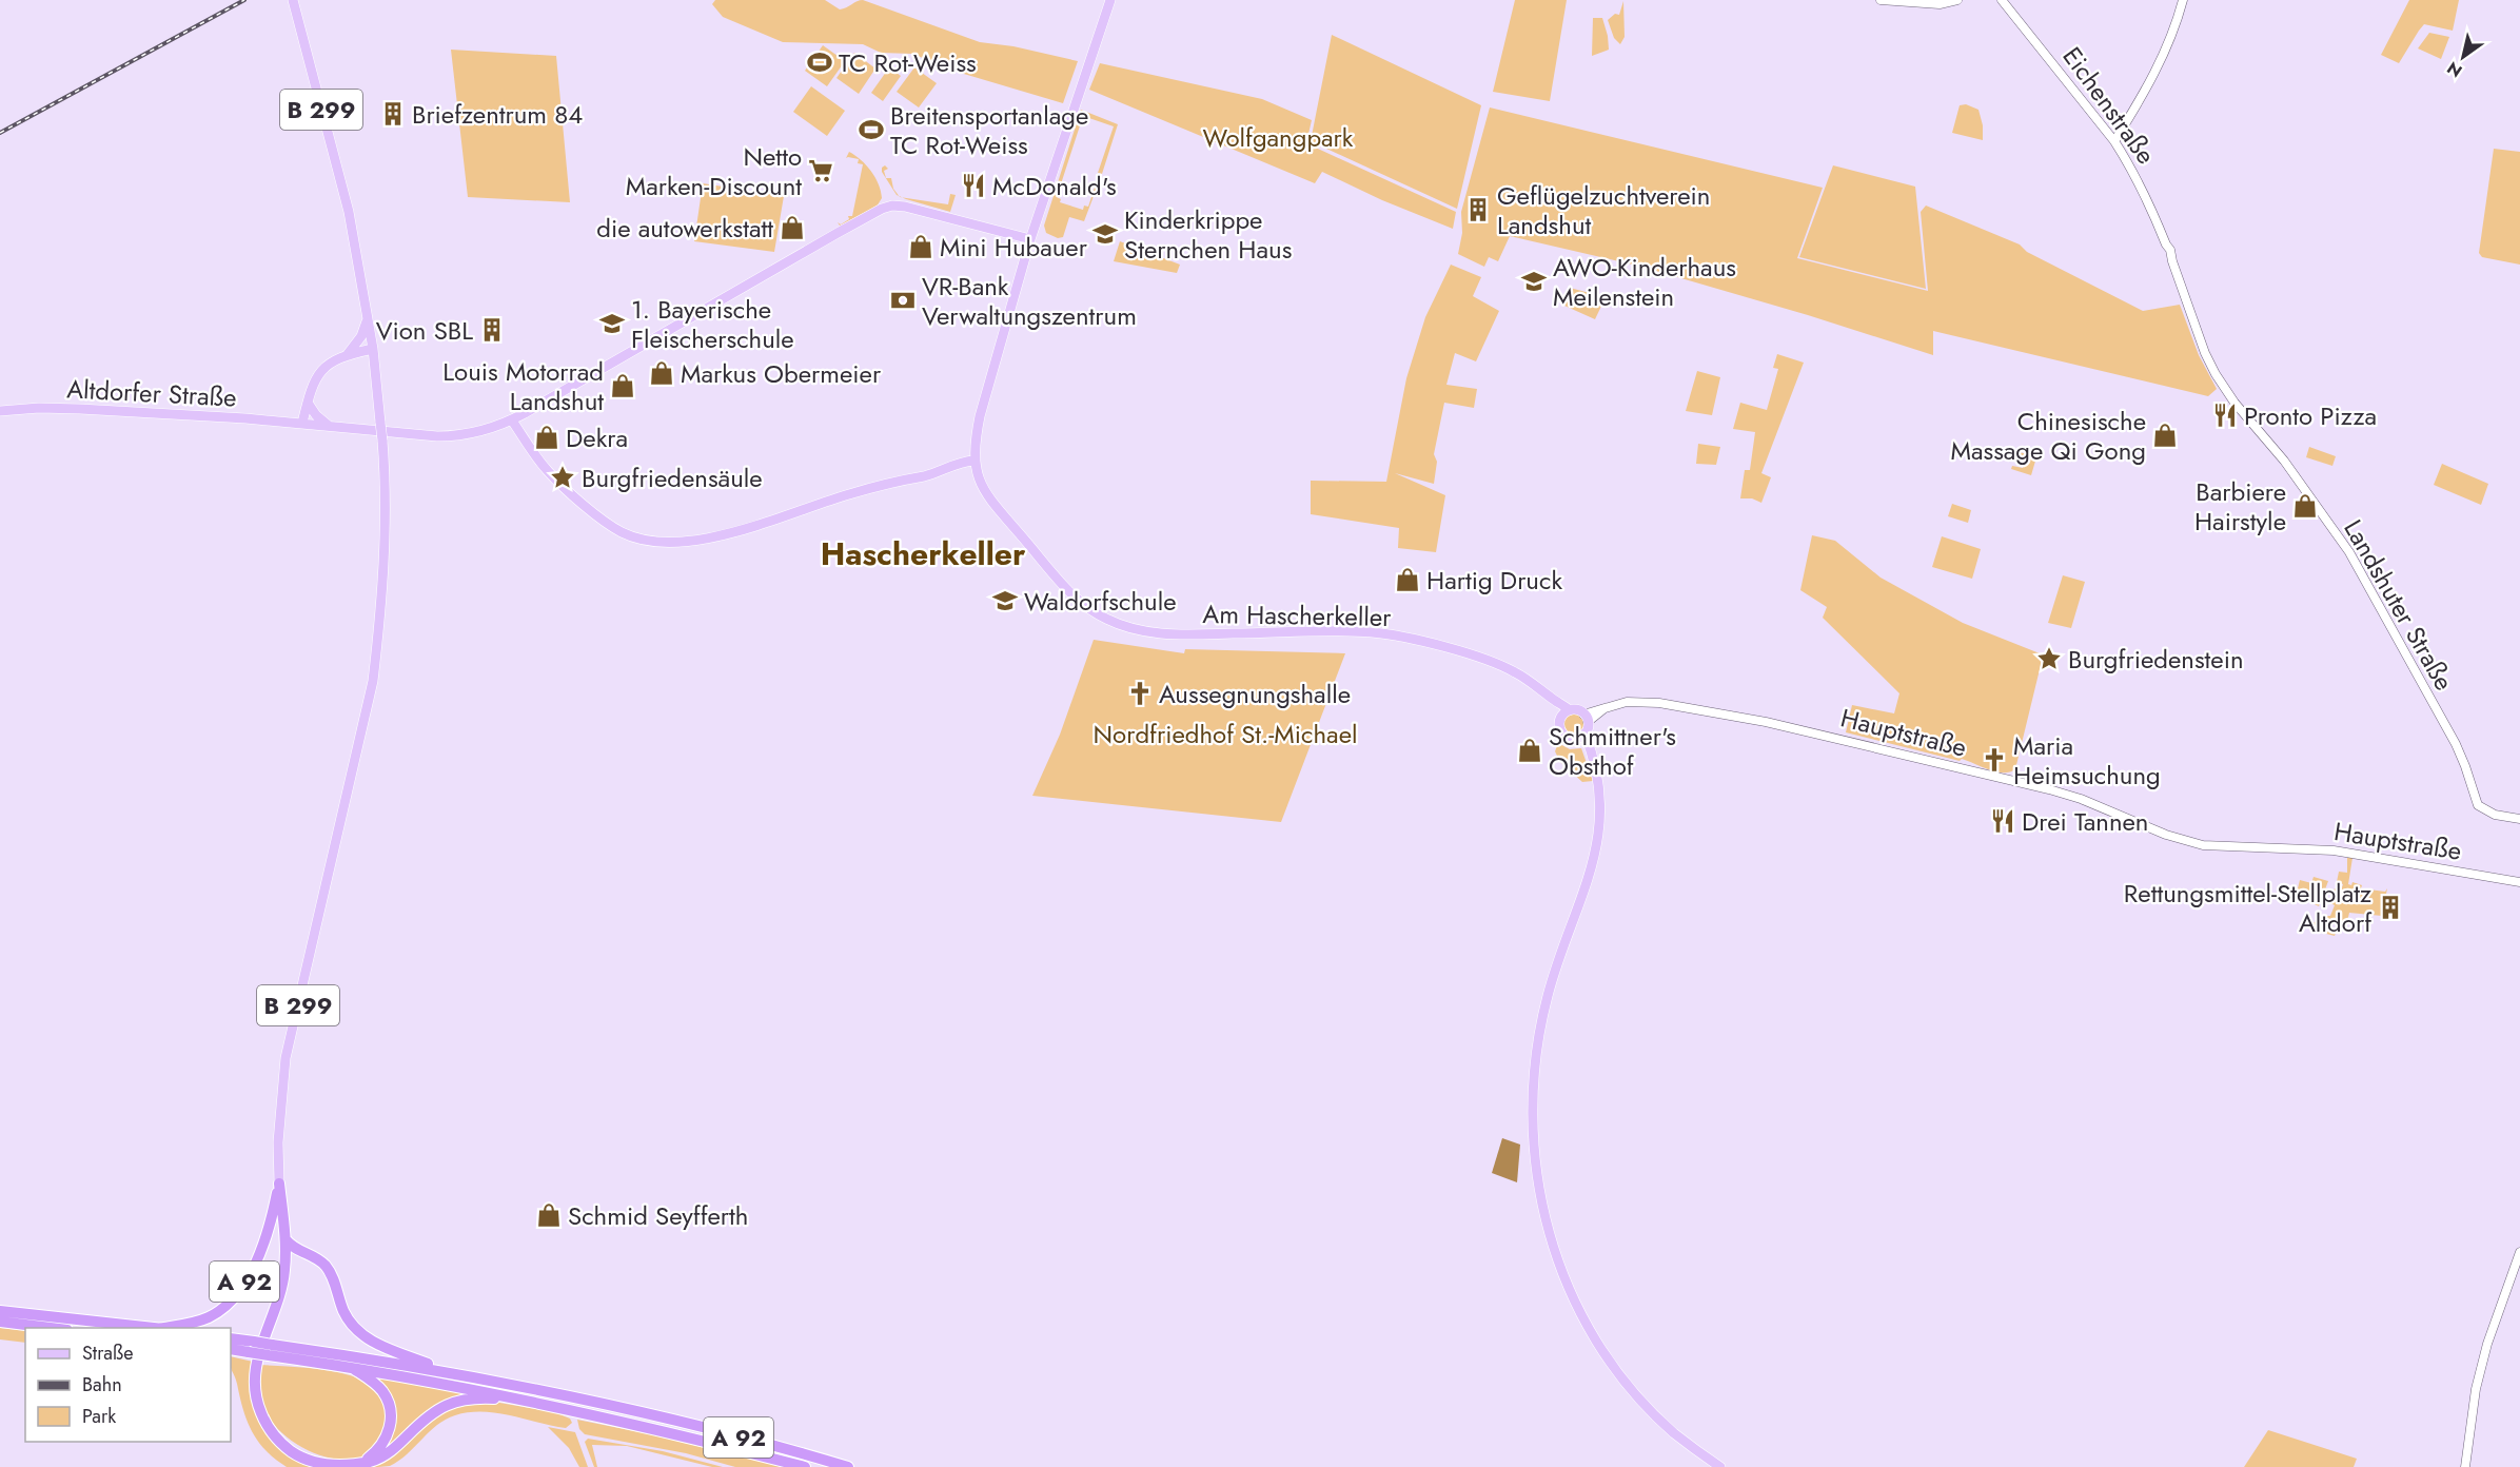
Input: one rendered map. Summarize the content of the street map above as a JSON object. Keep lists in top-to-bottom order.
{
  "streets": {
    "highway": ["A 92"],
    "main road": ["B 299", "Altdorfer Straße", "Am Hascherkeller"],
    "street": ["Eichenstraße", "Landshuter Straße", "Hauptstraße"]
  },
  "crossings": [
    ["Eichenstraße", "Landshuter Straße"],
    ["B 299", "A 92"],
    ["Am Hascherkeller", "Hauptstraße"]
  ],
  "districts": ["Hascherkeller"],
  "parks": ["Wolfgangpark", "Nordfriedhof St.-Michael"],
  "places": {
    "sports": ["TC Rot-Weiss", "Breitensportanlage TC Rot-Weiss"],
    "building": [
      "Briefzentrum 84",
      "Geflügelzuchtverein Landshut",
      "Vion SBL",
      "Rettungsmittel-Stellplatz Altdorf"
    ],
    "supermarket": ["Netto Marken-Discount"],
    "restaurant": ["McDonald's", "Pronto Pizza", "Drei Tannen"],
    "shop": [
      "die autowerkstatt",
      "Mini Hubauer",
      "Markus Obermeier",
      "Louis Motorrad Landshut",
      "Chinesische Massage Qi Gong",
      "Dekra",
      "Barbiere Hairstyle",
      "Hartig Druck",
      "Schmittner's Obsthof",
      "Schmid Seyfferth"
    ],
    "school or university": [
      "Kinderkrippe Sternchen Haus",
      "AWO-Kinderhaus Meilenstein",
      "1. Bayerische Fleischerschule",
      "Waldorfschule"
    ],
    "bank": ["VR-Bank Verwaltungszentrum"],
    "place": ["Burgfriedensäule", "Burgfriedenstein"],
    "church": ["Aussegnungshalle", "Maria Heimsuchung"]
  },
  "legend": ["Straße", "Bahn", "Park"],
  "north": "bottom left"
}
